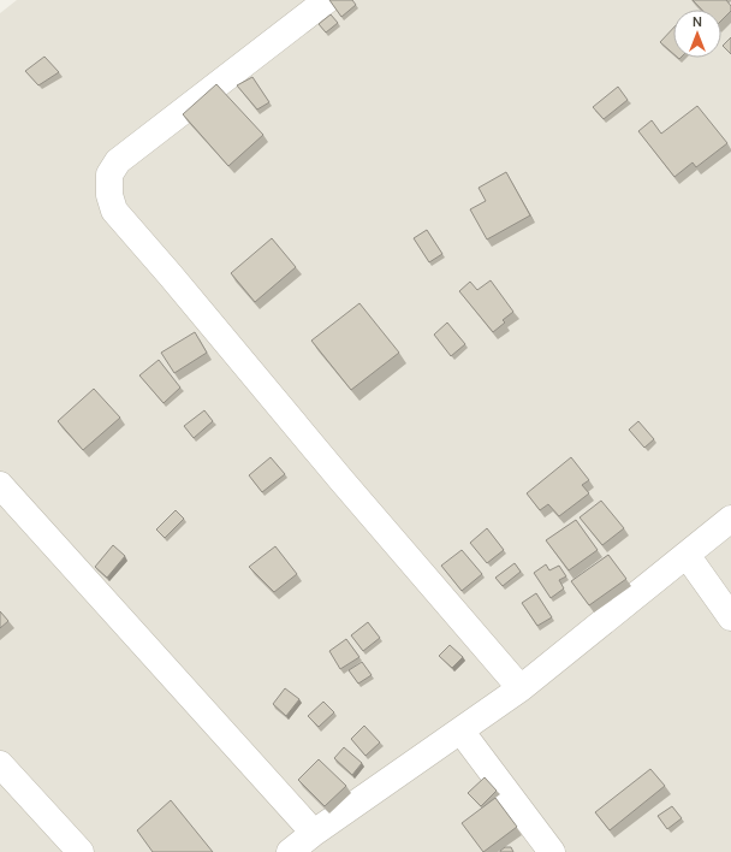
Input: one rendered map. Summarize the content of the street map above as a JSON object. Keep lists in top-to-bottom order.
{
  "north": "top"
}
